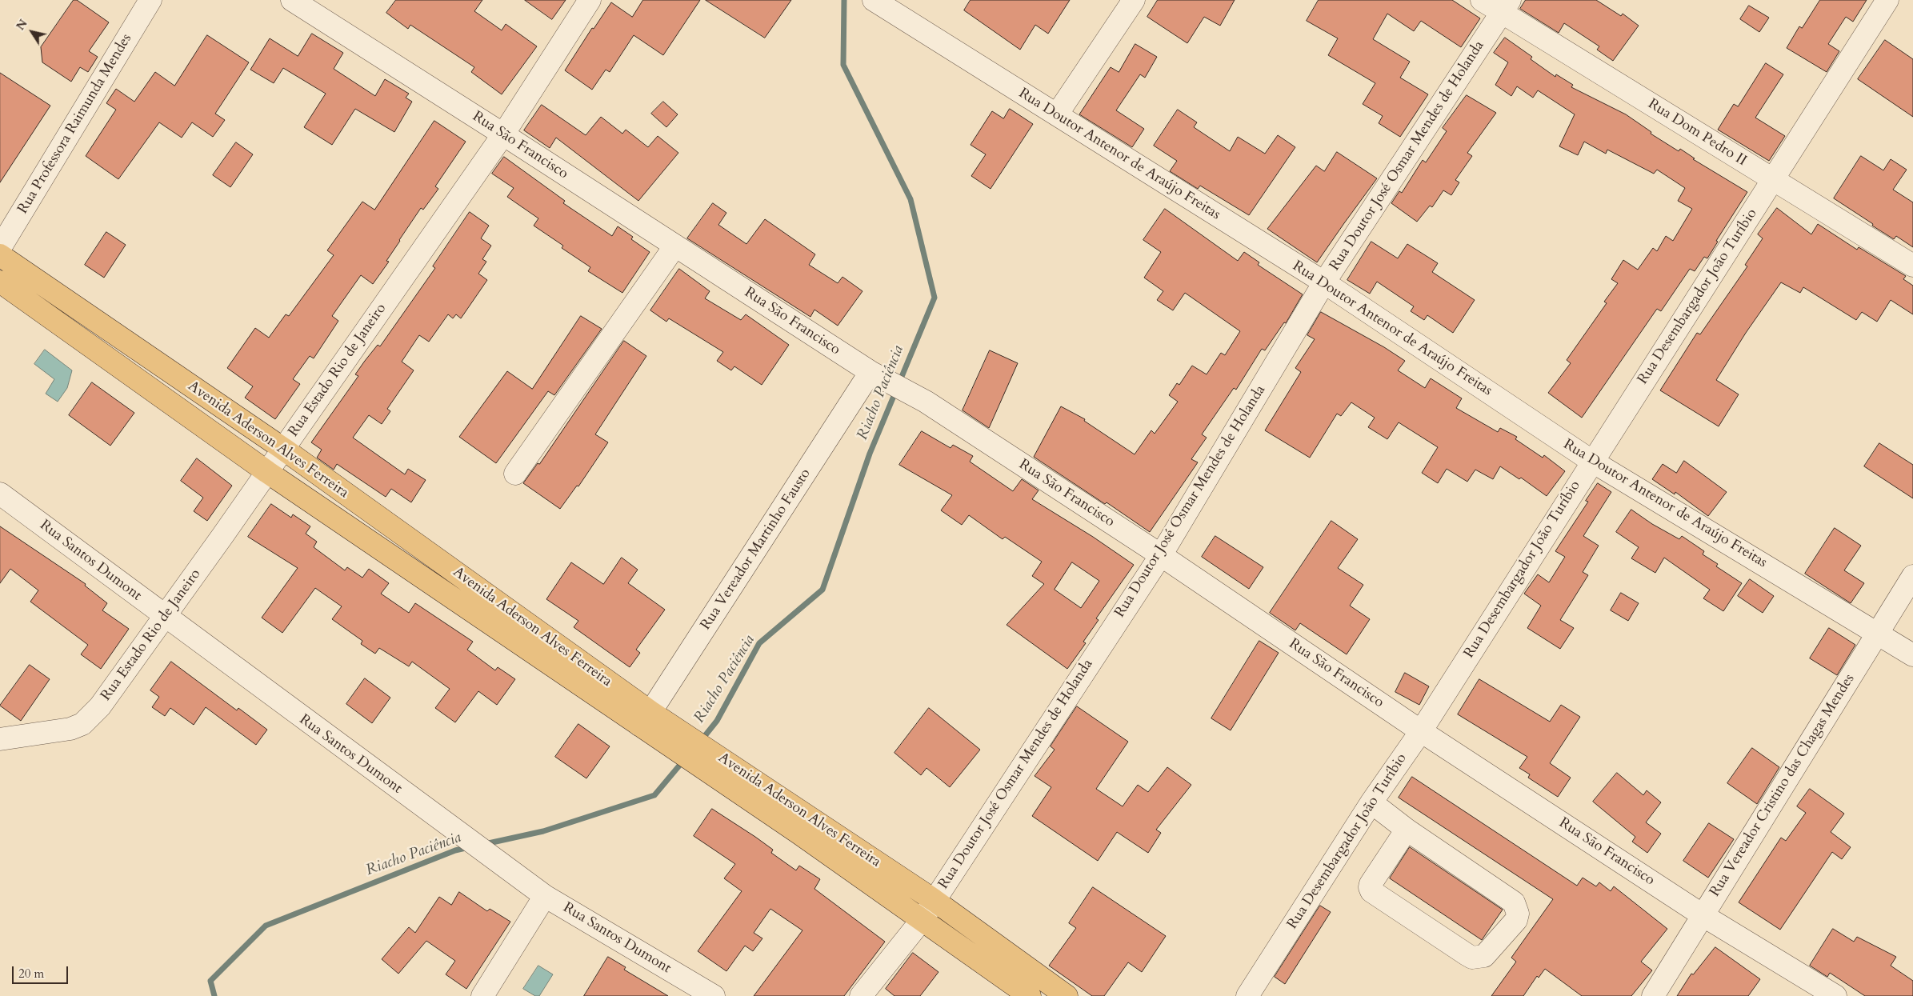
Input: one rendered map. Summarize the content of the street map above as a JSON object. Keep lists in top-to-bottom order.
{
  "streets": {
    "main road": ["Avenida Aderson Alves Ferreira"],
    "street": [
      "Rua Professora Raimunda Mendes",
      "Rua Dom Pedro II",
      "Rua São Francisco",
      "Rua Doutor Antenor de Araújo Freitas",
      "Rua Doutor José Osmar Mendes de Holanda",
      "Rua Desembargador João Turíbio",
      "Rua Estado Rio de Janeiro",
      "Rua Vereador Martinho Fausto",
      "Rua Santos Dumont",
      "Rua Vereador Cristino das Chagas Mendes"
    ]
  },
  "crossings": [
    ["Rua Dom Pedro II", "Rua Doutor José Osmar Mendes de Holanda"],
    ["Rua Dom Pedro II", "Rua Desembargador João Turíbio"],
    ["Rua São Francisco", "Rua Doutor José Osmar Mendes de Holanda"],
    ["Rua São Francisco", "Rua Desembargador João Turíbio"],
    ["Rua São Francisco", "Rua Estado Rio de Janeiro"],
    ["Rua São Francisco", "Rua Vereador Martinho Fausto"],
    ["Rua São Francisco", "Rua Vereador Cristino das Chagas Mendes"],
    ["Rua Doutor Antenor de Araújo Freitas", "Rua Doutor José Osmar Mendes de Holanda"],
    ["Rua Doutor Antenor de Araújo Freitas", "Rua Desembargador João Turíbio"],
    ["Rua Doutor Antenor de Araújo Freitas", "Rua Vereador Cristino das Chagas Mendes"],
    ["Rua Doutor José Osmar Mendes de Holanda", "Avenida Aderson Alves Ferreira"],
    ["Rua Estado Rio de Janeiro", "Avenida Aderson Alves Ferreira"],
    ["Rua Estado Rio de Janeiro", "Rua Santos Dumont"],
    ["Avenida Aderson Alves Ferreira", "Rua Vereador Martinho Fausto"]
  ],
  "water": ["Riacho Paciência"],
  "scale_bar": "20 m",
  "north": "top left"
}
